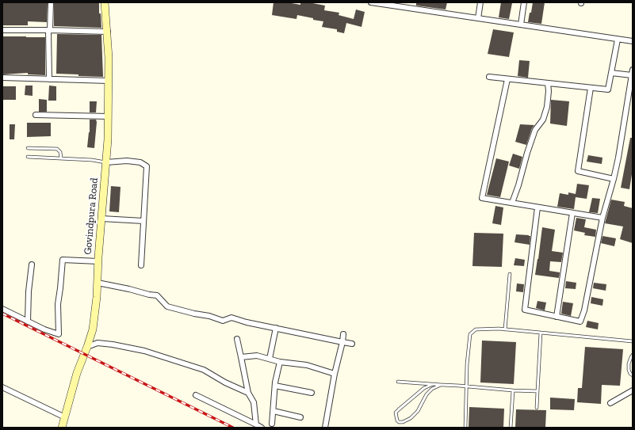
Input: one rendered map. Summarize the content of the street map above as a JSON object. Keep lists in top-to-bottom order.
{
  "streets": {
    "street": ["Govindpura Road"]
  }
}
